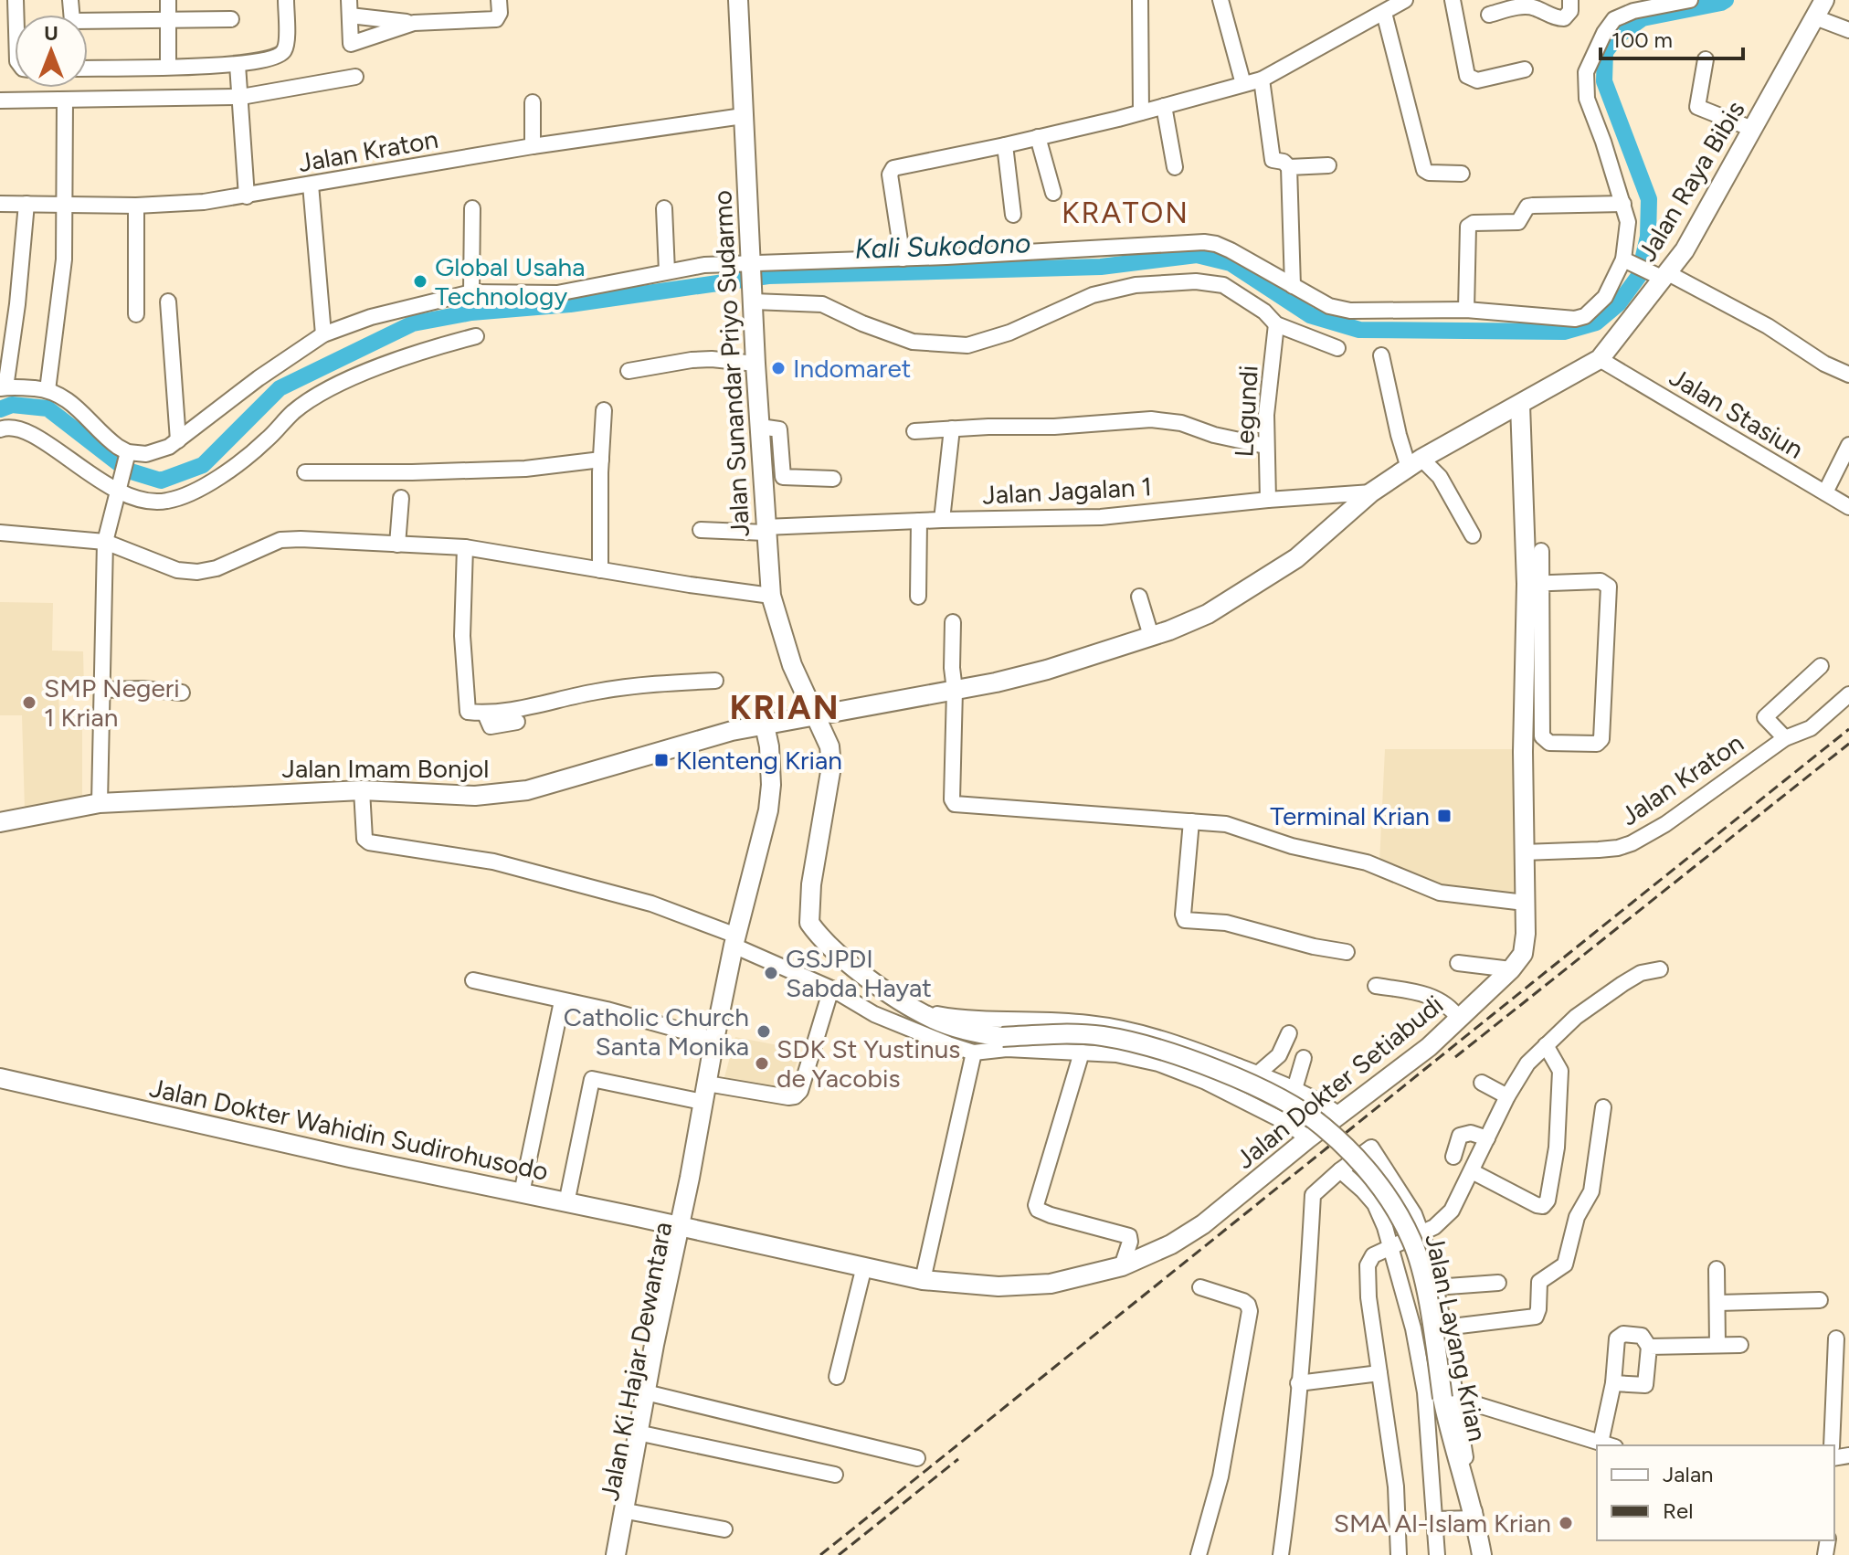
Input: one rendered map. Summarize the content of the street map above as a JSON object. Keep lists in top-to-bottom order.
{
  "streets": {
    "main road": [
      "Jalan Raya Bibis",
      "Jalan Sunandar Priyo Sudarmo",
      "Jalan Imam Bonjol",
      "Jalan Dokter Setiabudi",
      "Jalan Dokter Wahidin Sudirohusodo",
      "Jalan Layang Krian",
      "Jalan Ki Hajar Dewantara"
    ],
    "street": [
      "Jalan Kraton",
      "Legundi",
      "Jalan Stasiun",
      "Jalan Jagalan 1"
    ]
  },
  "crossings": [
    ["Jalan Kraton", "Jalan Sunandar Priyo Sudarmo"],
    ["Jalan Kraton", "Jalan Dokter Setiabudi"],
    ["Jalan Raya Bibis", "Jalan Stasiun"],
    ["Jalan Raya Bibis", "Jalan Jagalan 1"],
    ["Jalan Raya Bibis", "Jalan Imam Bonjol"],
    ["Jalan Raya Bibis", "Jalan Dokter Setiabudi"],
    ["Jalan Sunandar Priyo Sudarmo", "Jalan Jagalan 1"],
    ["Jalan Sunandar Priyo Sudarmo", "Jalan Imam Bonjol"],
    ["Jalan Sunandar Priyo Sudarmo", "Jalan Layang Krian"],
    ["Legundi", "Jalan Jagalan 1"],
    ["Jalan Imam Bonjol", "Jalan Ki Hajar Dewantara"],
    ["Jalan Dokter Setiabudi", "Jalan Dokter Wahidin Sudirohusodo"],
    ["Jalan Dokter Setiabudi", "Jalan Ki Hajar Dewantara"],
    ["Jalan Dokter Wahidin Sudirohusodo", "Jalan Ki Hajar Dewantara"]
  ],
  "districts": ["KRATON", "KRIAN"],
  "water": ["Kali Sukodono"],
  "places": {
    "other": [
      "Global Usaha Technology",
      "Indomaret",
      "SMP Negeri 1 Krian",
      "GSJPDI Sabda Hayat",
      "Catholic Church Santa Monika",
      "SDK St Yustinus de Yacobis",
      "SMA Al-Islam Krian"
    ],
    "transit": ["Klenteng Krian", "Terminal Krian"]
  },
  "legend": ["Jalan", "Rel"],
  "scale_bar": "100 m",
  "north": "top"
}
